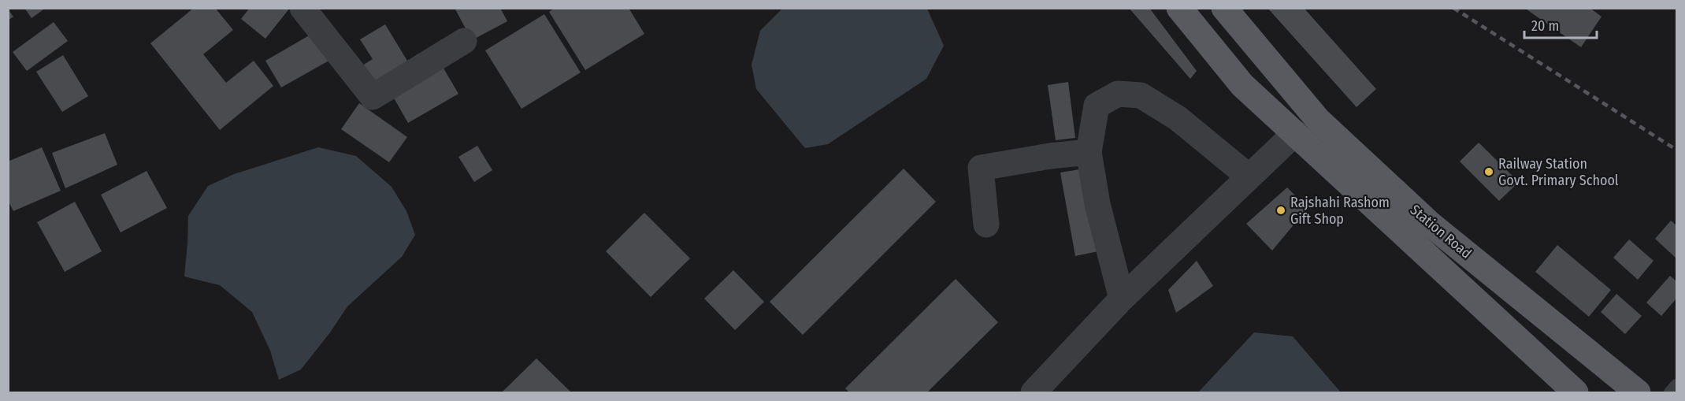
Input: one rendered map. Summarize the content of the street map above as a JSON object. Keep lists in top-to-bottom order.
{
  "streets": {
    "main road": ["Station Road"]
  },
  "places": ["Railway Station Govt. Primary School", "Rajshahi Rashom Gift Shop"],
  "scale_bar": "20 m"
}
